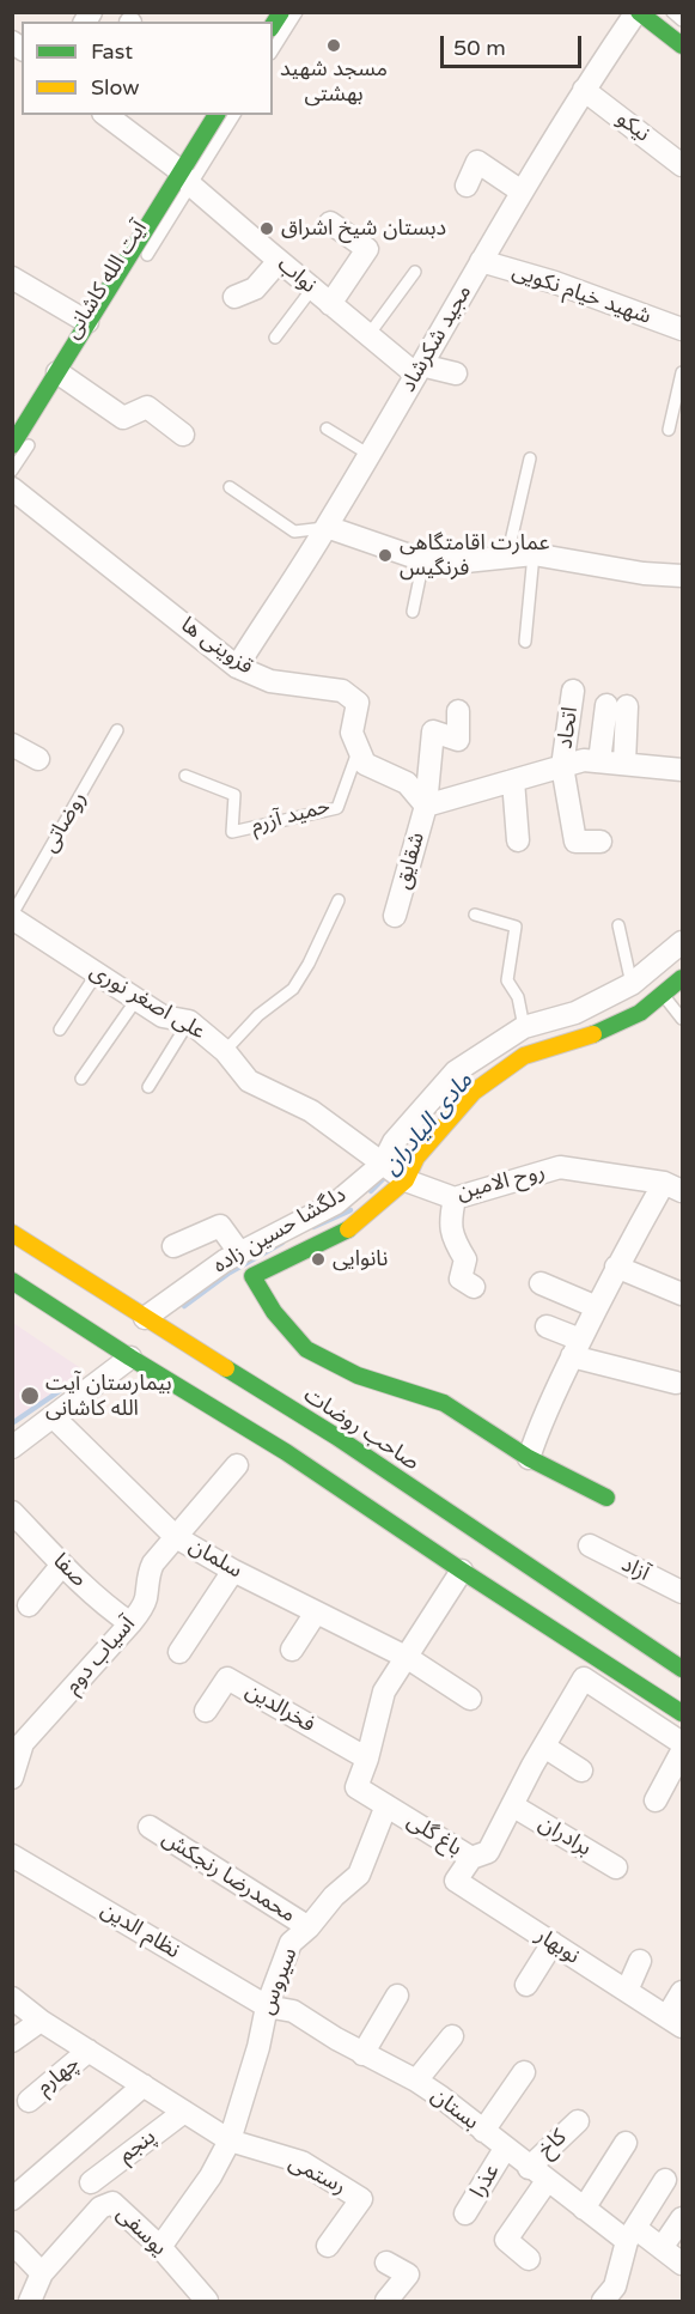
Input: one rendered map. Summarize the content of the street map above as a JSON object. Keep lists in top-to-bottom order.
{
  "streets": {
    "street": [
      "نیکو",
      "نواب",
      "آیت الله کاشانی",
      "شهید خیام نکویی",
      "مجید شکرشاد",
      "قزوینی ها",
      "اتحاد",
      "شقایق",
      "علی اصغر نوری",
      "روح الامین",
      "دلگشا حسین زاده",
      "صاحب روضات",
      "سلمان",
      "آزاد",
      "صفا",
      "آسیاب دوم",
      "فخرالدین",
      "باغ گلی",
      "برادران",
      "محمدرضا رنجکش",
      "نظام الدین",
      "نوبهار",
      "سیروس",
      "چهارم",
      "بستان",
      "کاخ",
      "پنجم",
      "رستمی",
      "عذرا",
      "یوسفی"
    ],
    "lane": ["حمید آزرم", "روضاتی"]
  },
  "crossings": [
    ["نیکو", "مجید شکرشاد"],
    ["نواب", "آیت الله کاشانی"],
    ["نواب", "مجید شکرشاد"],
    ["شهید خیام نکویی", "مجید شکرشاد"],
    ["مجید شکرشاد", "قزوینی ها"],
    ["قزوینی ها", "حمید آزرم"],
    ["روضاتی", "علی اصغر نوری"],
    ["علی اصغر نوری", "روح الامین"],
    ["علی اصغر نوری", "دلگشا حسین زاده"],
    ["روح الامین", "دلگشا حسین زاده"],
    ["دلگشا حسین زاده", "صاحب روضات"],
    ["سلمان", "آسیاب دوم"],
    ["سلمان", "باغ گلی"],
    ["صفا", "آسیاب دوم"],
    ["فخرالدین", "باغ گلی"],
    ["باغ گلی", "برادران"],
    ["باغ گلی", "نوبهار"],
    ["باغ گلی", "سیروس"],
    ["محمدرضا رنجکش", "سیروس"],
    ["نظام الدین", "سیروس"],
    ["نظام الدین", "بستان"],
    ["سیروس", "بستان"],
    ["سیروس", "رستمی"],
    ["سیروس", "یوسفی"],
    ["بستان", "کاخ"],
    ["بستان", "عذرا"]
  ],
  "water": ["مادی الیادران"],
  "places": [
    "مسجد شهید بهشتی",
    "دبستان شیخ اشراق",
    "عمارت اقامتگاهی فرنگیس",
    "نانوایی",
    "بیمارستان آیت الله کاشانی"
  ],
  "legend": ["Fast", "Slow"],
  "scale_bar": "50 m"
}
